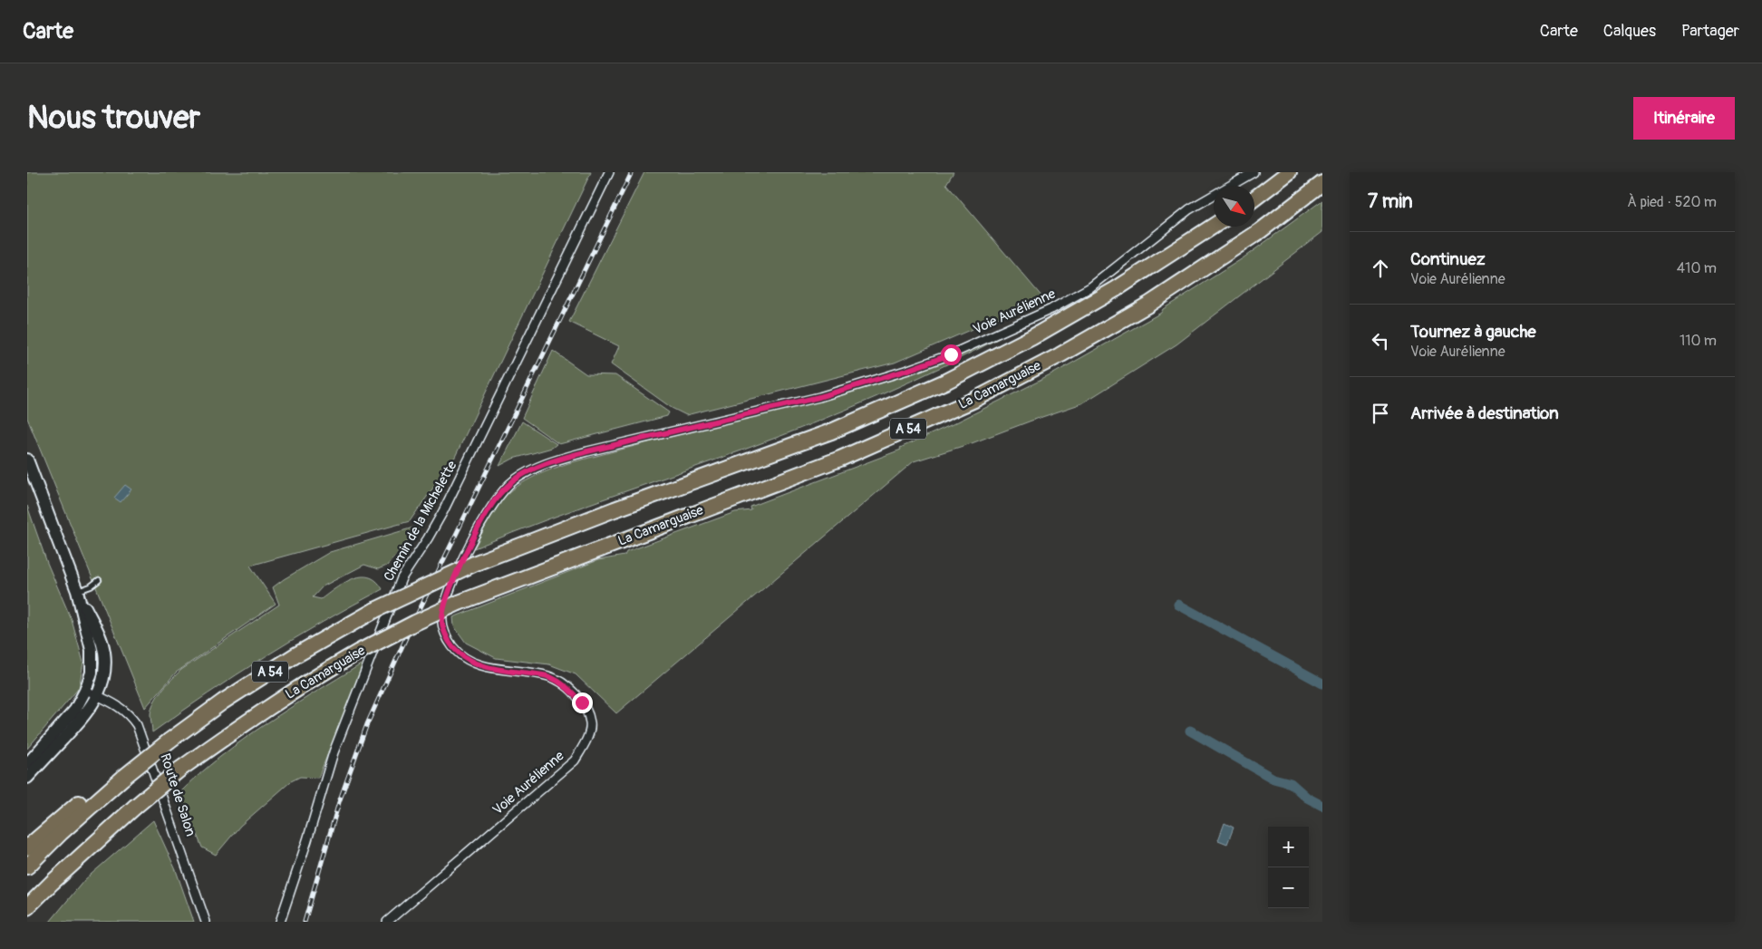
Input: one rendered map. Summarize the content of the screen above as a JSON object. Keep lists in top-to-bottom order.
{
  "streets": {
    "highway": ["La Camarguaise", "A 54"],
    "street": ["Voie Aurélienne", "Chemin de la Michelette", "Route de Salon"]
  },
  "north": "bottom right",
  "page": {
    "header": "Carte",
    "nav": ["Carte", "Calques", "Partager"],
    "buttons": "Itinéraire",
    "title": "Nous trouver",
    "heading": ["7 min", "À pied · 520 m"],
    "list": [
      ["Continuez", "Voie Aurélienne", "410 m"],
      ["Tournez à gauche", "Voie Aurélienne", "110 m"],
      "Arrivée à destination"
    ],
    "map_buttons": ["+", "−"]
  }
}
